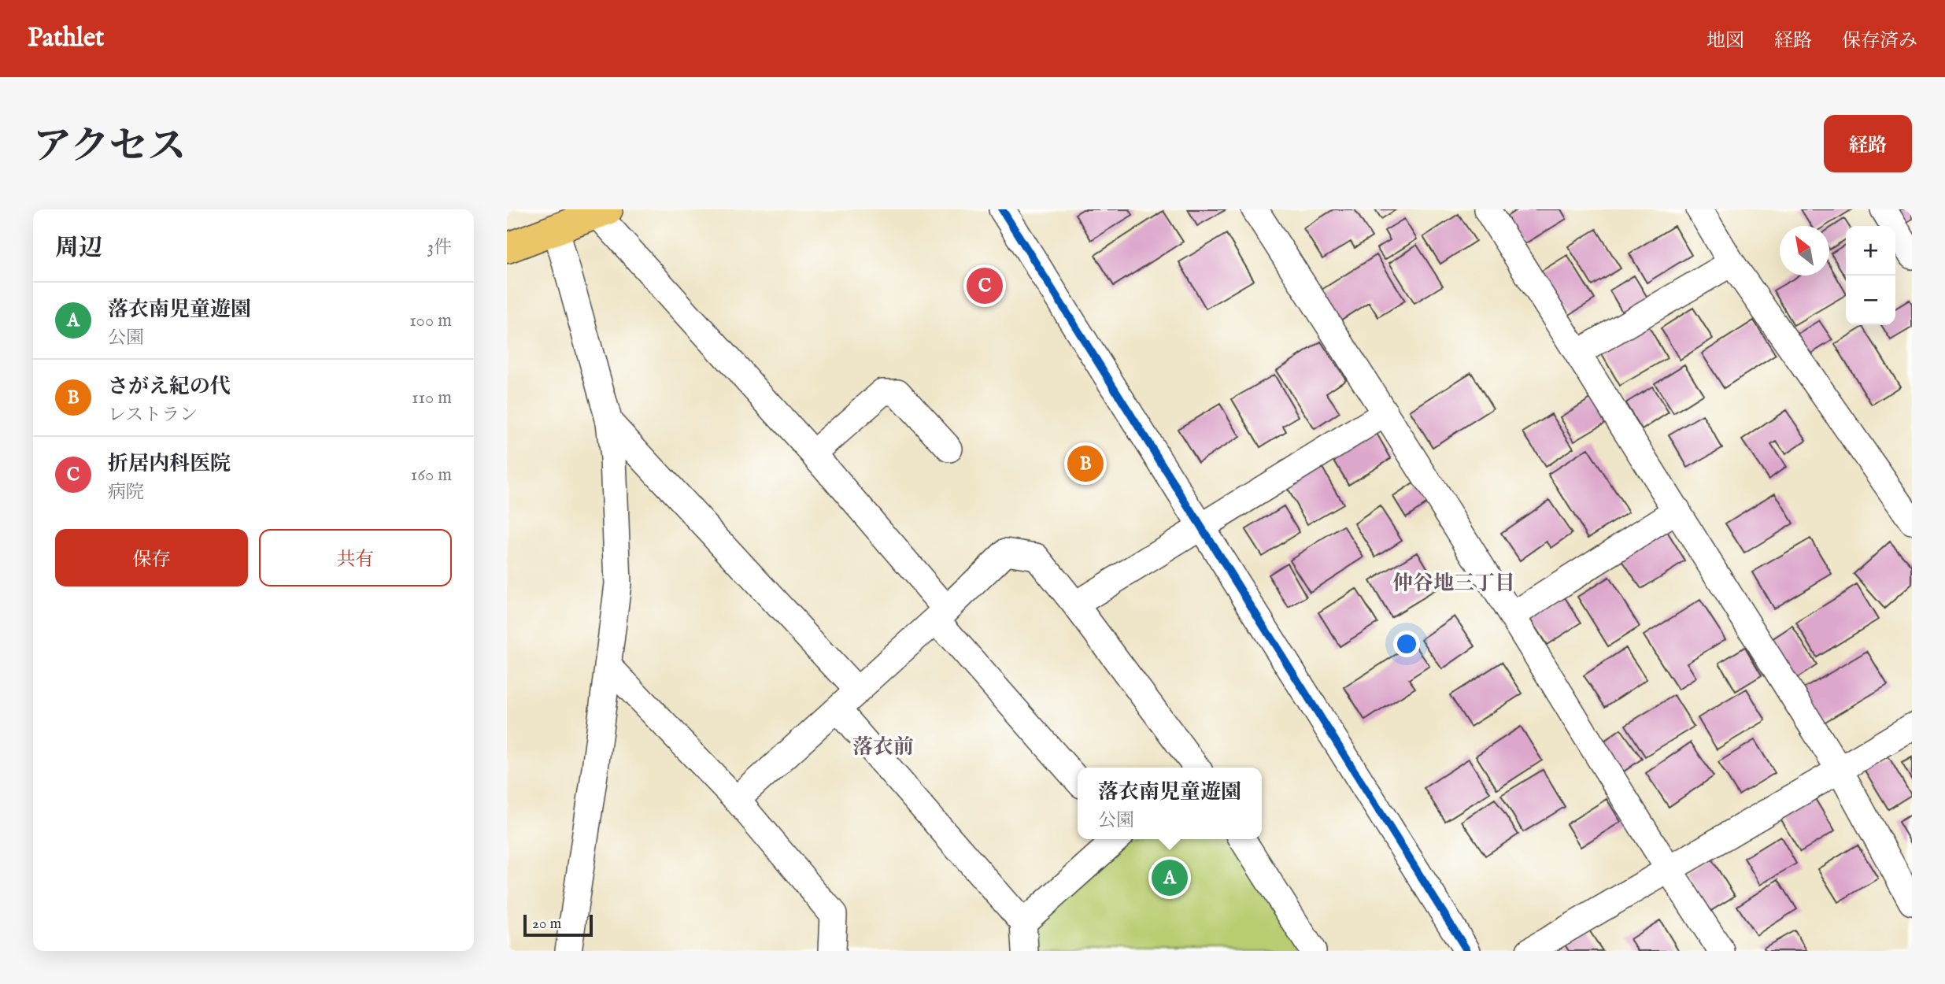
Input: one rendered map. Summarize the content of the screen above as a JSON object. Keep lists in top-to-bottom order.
{
  "districts": ["仲谷地三丁目", "落衣前"],
  "scale_bar": "20 m",
  "north": "top left",
  "page": {
    "header": "Pathlet",
    "nav": ["地図", "経路", "保存済み"],
    "title": "アクセス",
    "buttons": [
      "経路",
      ["保存", "共有"]
    ],
    "heading": ["周辺", "3件"],
    "map_buttons": ["+", "−"],
    "pins": ["C", "B", "A"],
    "list": [
      {
        "mark": "A",
        "name": "落衣南児童遊園",
        "note": "公園",
        "value": "100 m"
      },
      {
        "mark": "B",
        "name": "さがえ紀の代",
        "note": "レストラン",
        "value": "110 m"
      },
      {
        "mark": "C",
        "name": "折居内科医院",
        "note": "病院",
        "value": "160 m"
      }
    ],
    "popup": ["落衣南児童遊園", "公園"],
    "scale": "20 m"
  }
}
